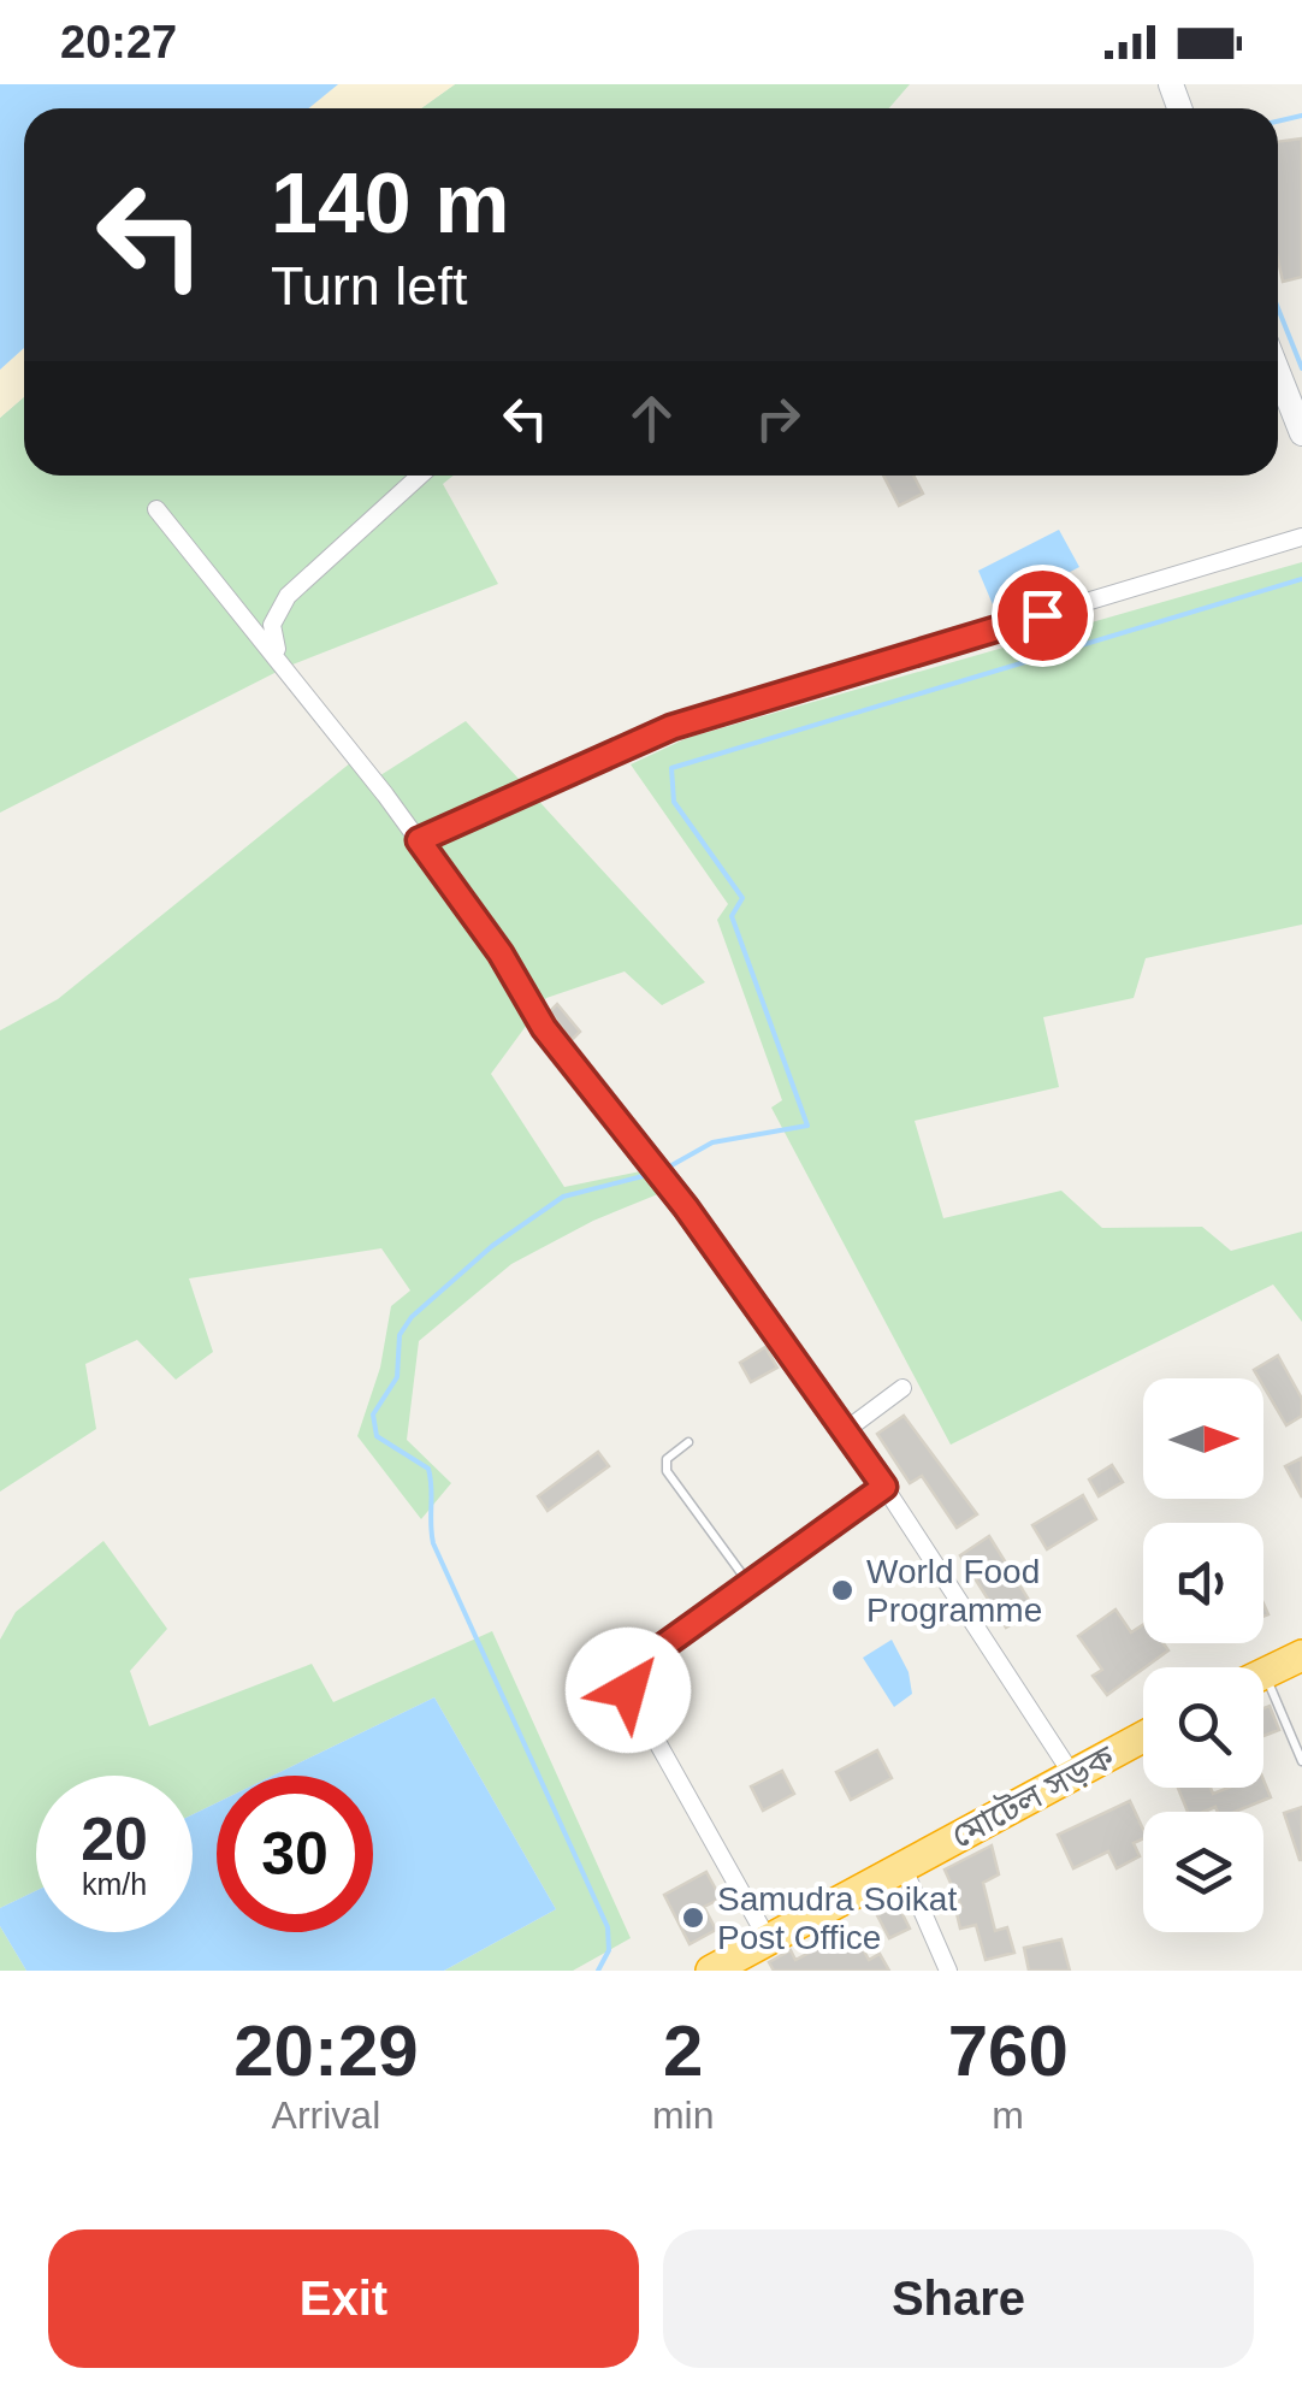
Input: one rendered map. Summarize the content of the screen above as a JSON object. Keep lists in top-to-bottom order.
{
  "streets": {
    "highway": ["মোটেল সড়ক"]
  },
  "places": ["World Food Programme", "Samudra Soikat Post Office"],
  "north": "right",
  "page": {
    "status": "20:27",
    "turn": ["140 m", "Turn left"],
    "speed": "20 km/h",
    "limit": "30",
    "eta": [
      "20:29",
      "Arrival",
      "2",
      "min",
      "760",
      "m"
    ],
    "buttons": ["Exit", "Share"]
  }
}
